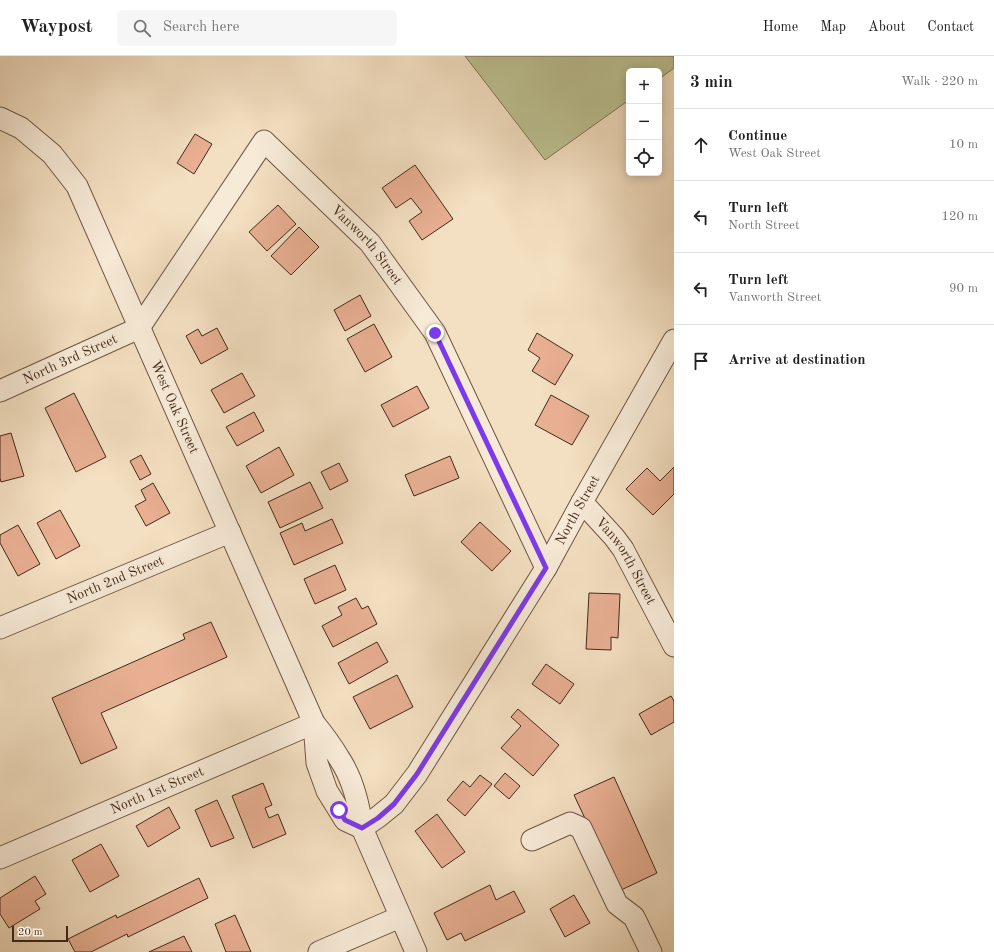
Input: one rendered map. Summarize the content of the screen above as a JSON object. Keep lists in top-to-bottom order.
{
  "streets": {
    "street": [
      "Vanworth Street",
      "North 3rd Street",
      "West Oak Street",
      "North Street",
      "North 2nd Street",
      "North 1st Street"
    ]
  },
  "crossings": [
    ["Vanworth Street", "North 3rd Street"],
    ["Vanworth Street", "West Oak Street"],
    ["Vanworth Street", "North Street"],
    ["North 3rd Street", "West Oak Street"],
    ["West Oak Street", "North Street"],
    ["West Oak Street", "North 2nd Street"],
    ["West Oak Street", "North 1st Street"]
  ],
  "scale_bar": "20 m",
  "page": {
    "header": "Waypost",
    "search": "Search here",
    "nav": [
      "Home",
      "Map",
      "About",
      "Contact"
    ],
    "heading": ["3 min", "Walk · 220 m"],
    "map_buttons": ["+", "−"],
    "list": [
      ["Continue", "West Oak Street", "10 m"],
      ["Turn left", "North Street", "120 m"],
      ["Turn left", "Vanworth Street", "90 m"],
      "Arrive at destination"
    ],
    "scale": "20 m"
  }
}
